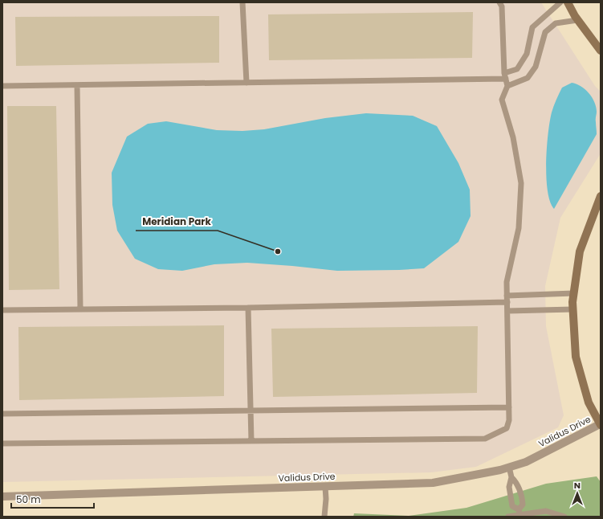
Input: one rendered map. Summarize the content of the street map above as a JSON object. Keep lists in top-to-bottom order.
{
  "streets": {
    "street": ["Validus Drive"]
  },
  "places": ["Meridian Park"],
  "scale_bar": "50 m",
  "north": "top"
}
